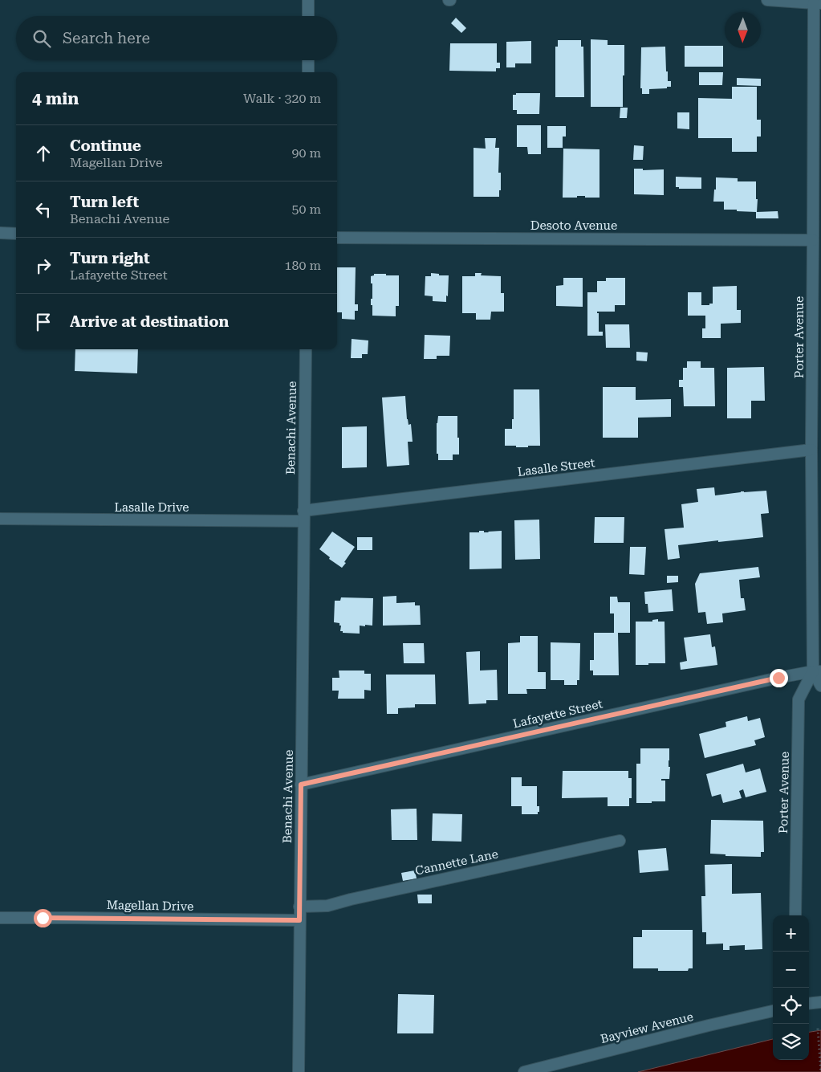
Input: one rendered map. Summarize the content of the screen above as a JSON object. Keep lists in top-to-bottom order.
{
  "streets": {
    "street": [
      "Desoto Avenue",
      "Porter Avenue",
      "Benachi Avenue",
      "Lasalle Street",
      "Lasalle Drive",
      "Lafayette Street",
      "Cannette Lane",
      "Magellan Drive",
      "Bayview Avenue"
    ]
  },
  "crossings": [
    ["Desoto Avenue", "Porter Avenue"],
    ["Porter Avenue", "Lasalle Street"],
    ["Porter Avenue", "Lafayette Street"],
    ["Benachi Avenue", "Lasalle Street"],
    ["Benachi Avenue", "Lasalle Drive"],
    ["Benachi Avenue", "Lafayette Street"],
    ["Benachi Avenue", "Cannette Lane"],
    ["Benachi Avenue", "Magellan Drive"],
    ["Lasalle Street", "Lasalle Drive"]
  ],
  "north": "bottom",
  "page": {
    "search": "Search here",
    "heading": ["4 min", "Walk · 320 m"],
    "list": [
      ["Continue", "Magellan Drive", "90 m"],
      ["Turn left", "Benachi Avenue", "50 m"],
      ["Turn right", "Lafayette Street", "180 m"],
      "Arrive at destination"
    ],
    "map_buttons": ["+", "−"]
  }
}
